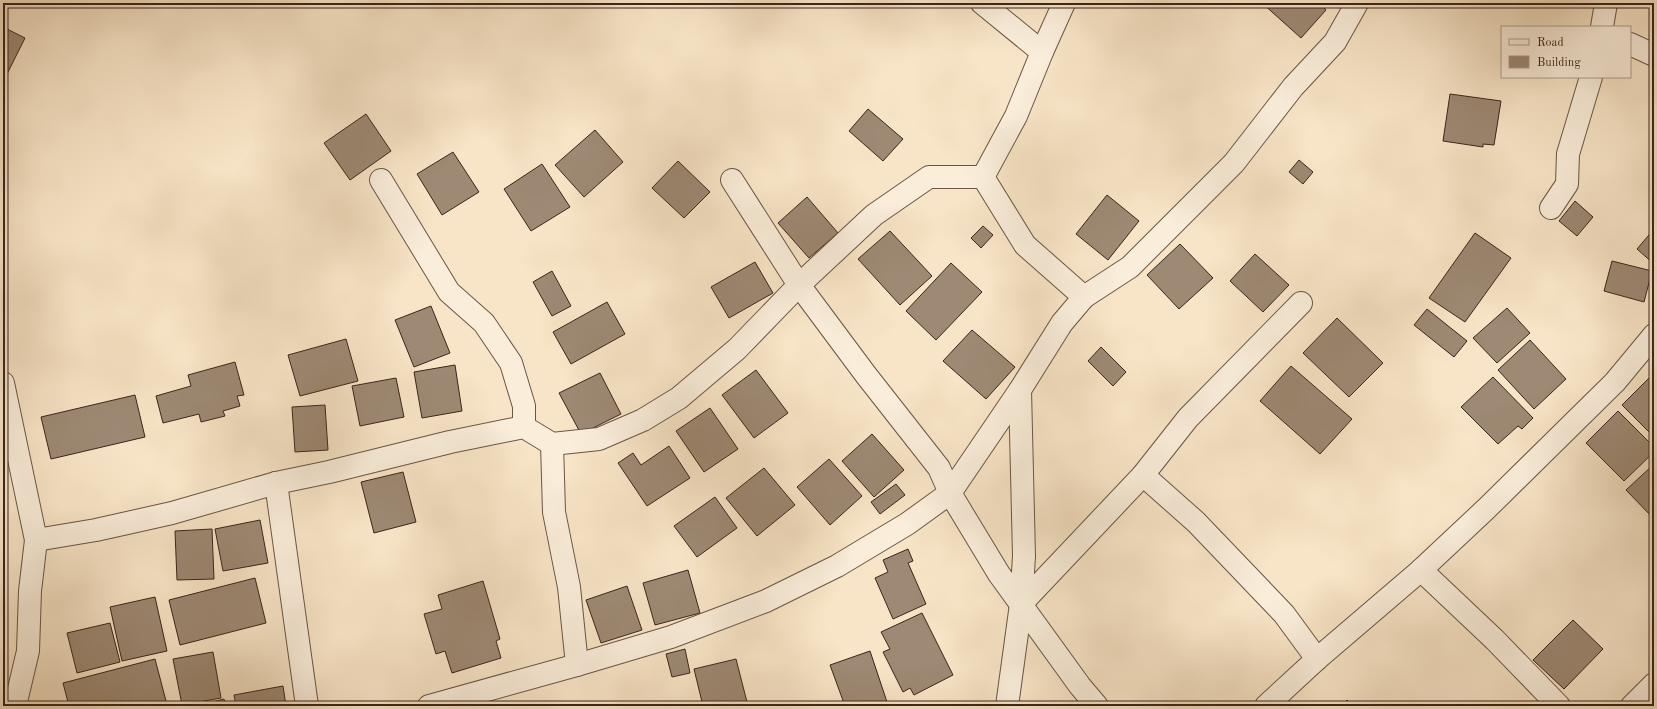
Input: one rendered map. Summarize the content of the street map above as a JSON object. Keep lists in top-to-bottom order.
{
  "legend": ["Road", "Building"]
}
